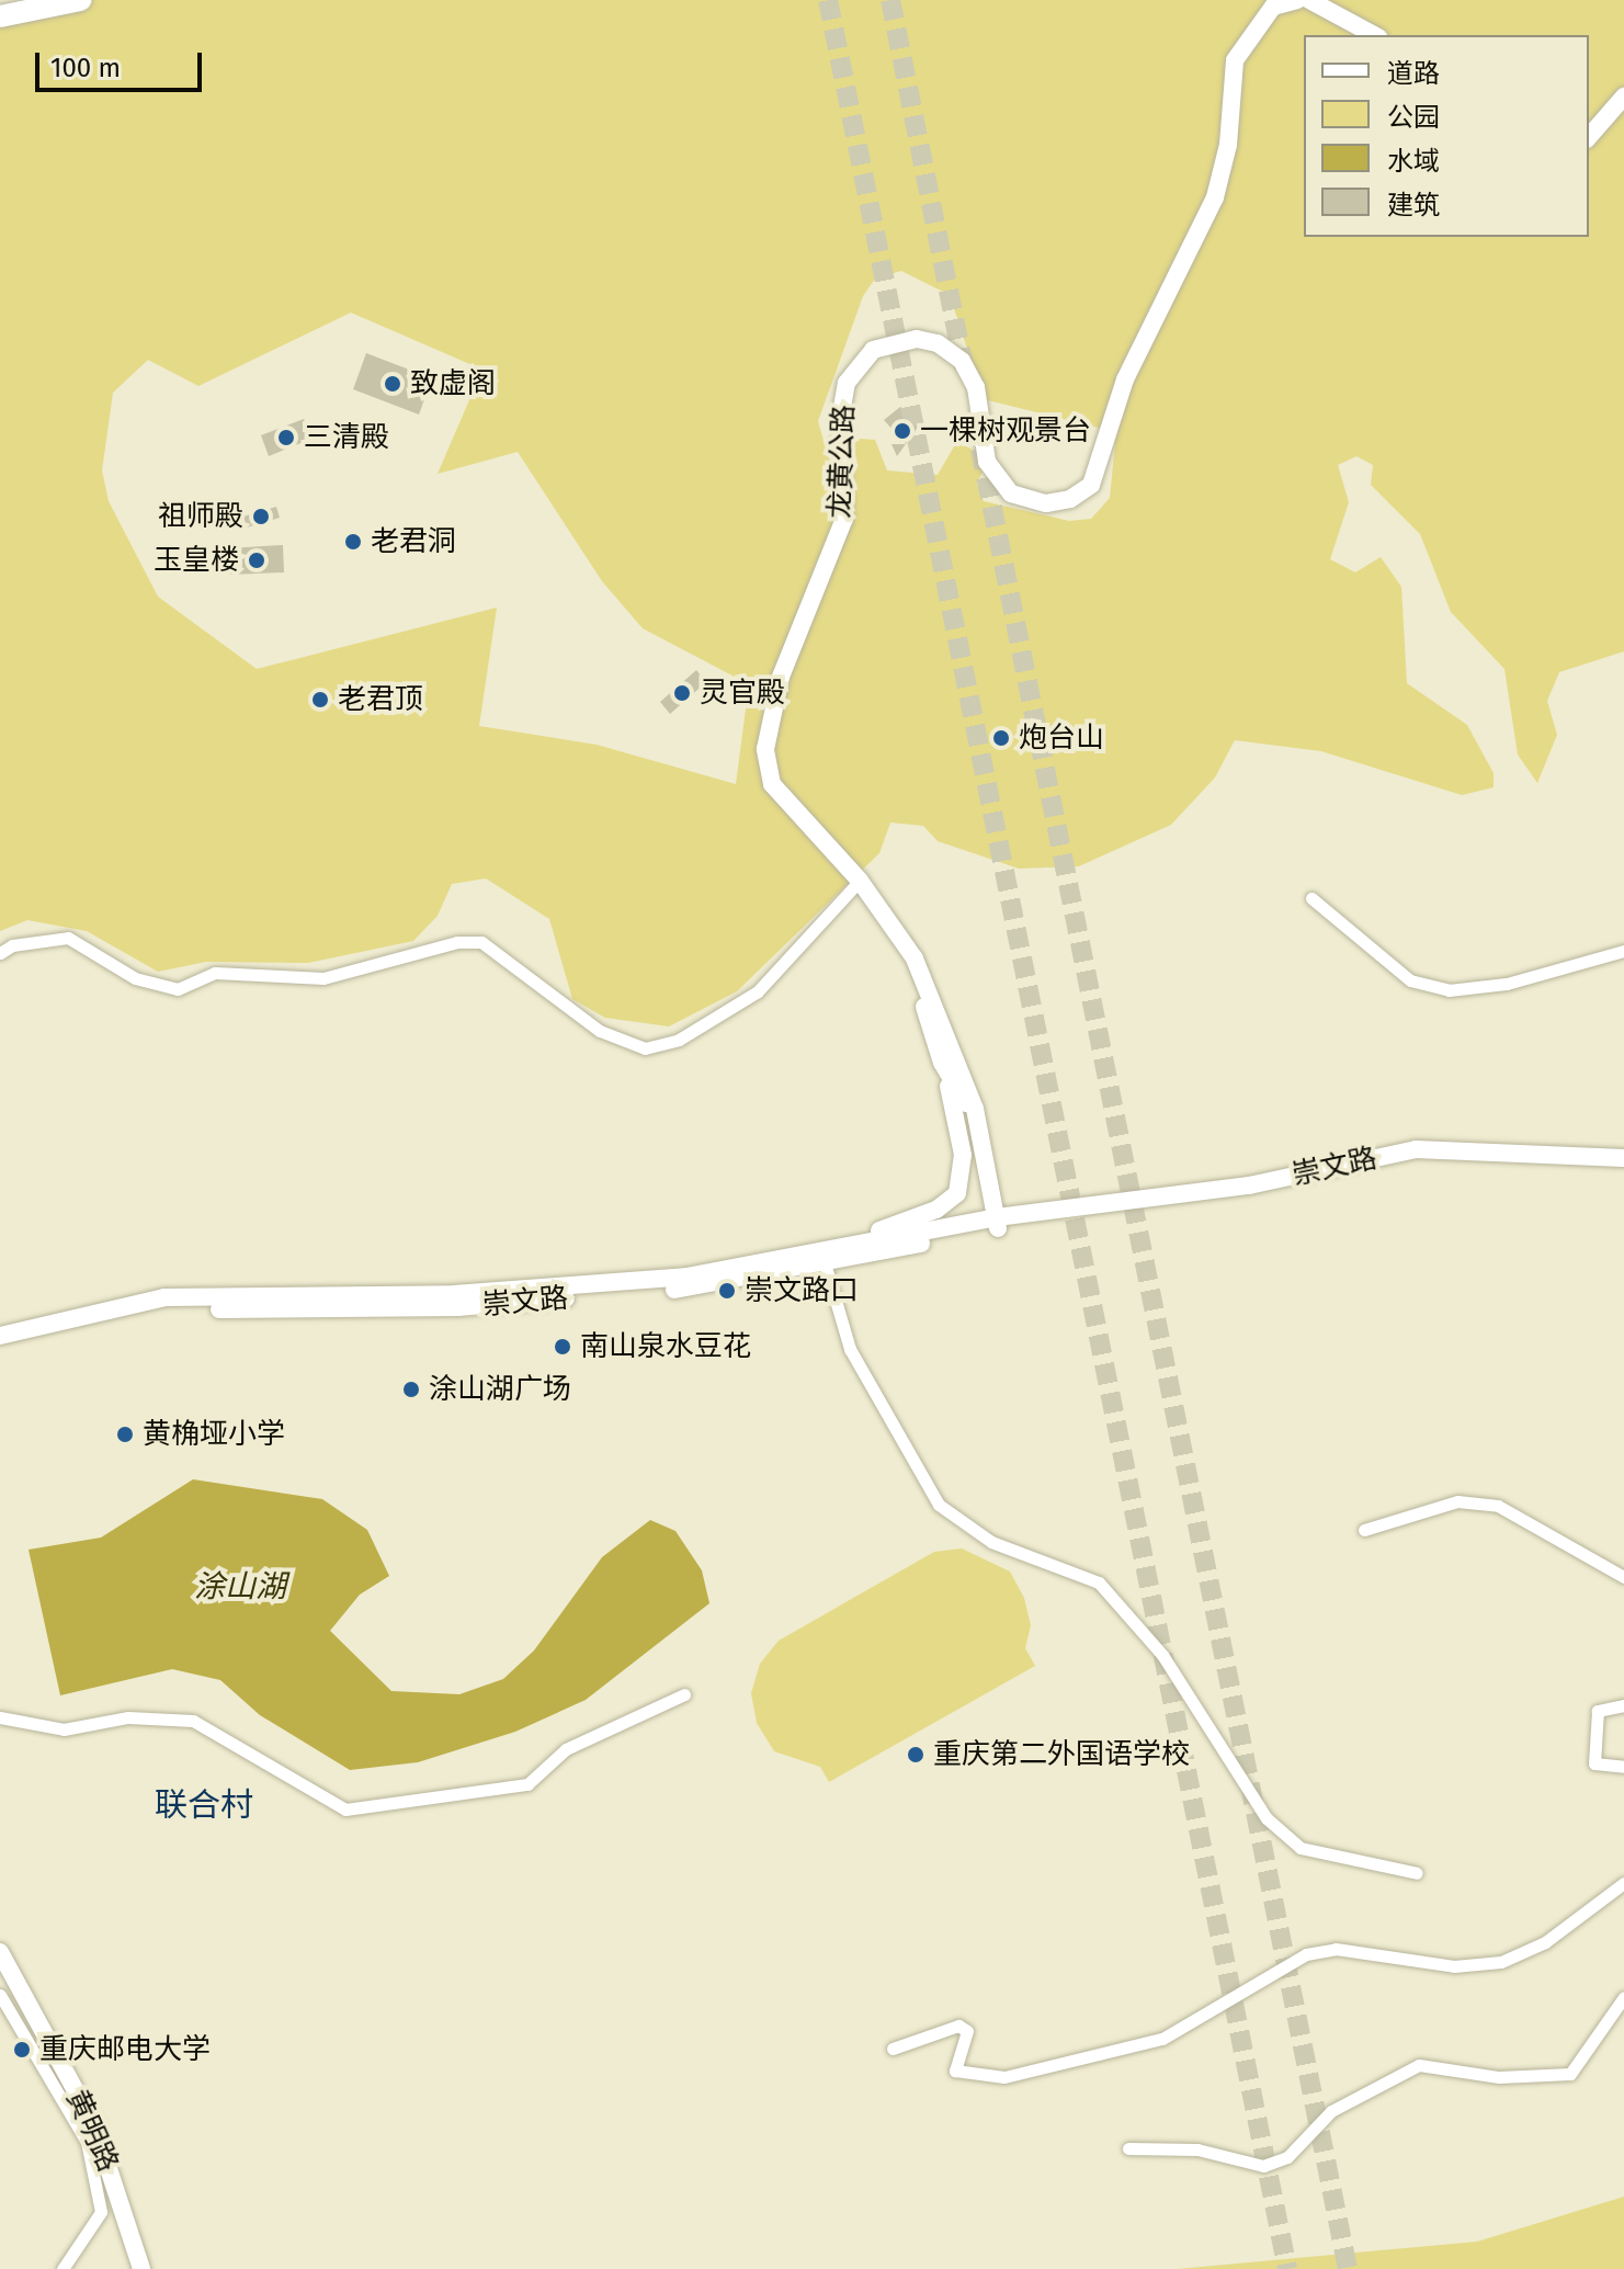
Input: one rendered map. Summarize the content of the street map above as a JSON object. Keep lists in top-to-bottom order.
{
  "streets": {
    "main road": ["龙黄公路", "崇文路", "黄明路"]
  },
  "crossings": [
    ["龙黄公路", "崇文路"]
  ],
  "districts": ["联合村"],
  "water": ["涂山湖"],
  "places": [
    "致虚阁",
    "一棵树观景台",
    "三清殿",
    "祖师殿",
    "老君洞",
    "玉皇楼",
    "灵官殿",
    "老君顶",
    "炮台山",
    "崇文路口",
    "南山泉水豆花",
    "涂山湖广场",
    "黄桷垭小学",
    "重庆第二外国语学校",
    "重庆邮电大学"
  ],
  "legend": [
    "道路",
    "公园",
    "水域",
    "建筑"
  ],
  "scale_bar": "100 m"
}
